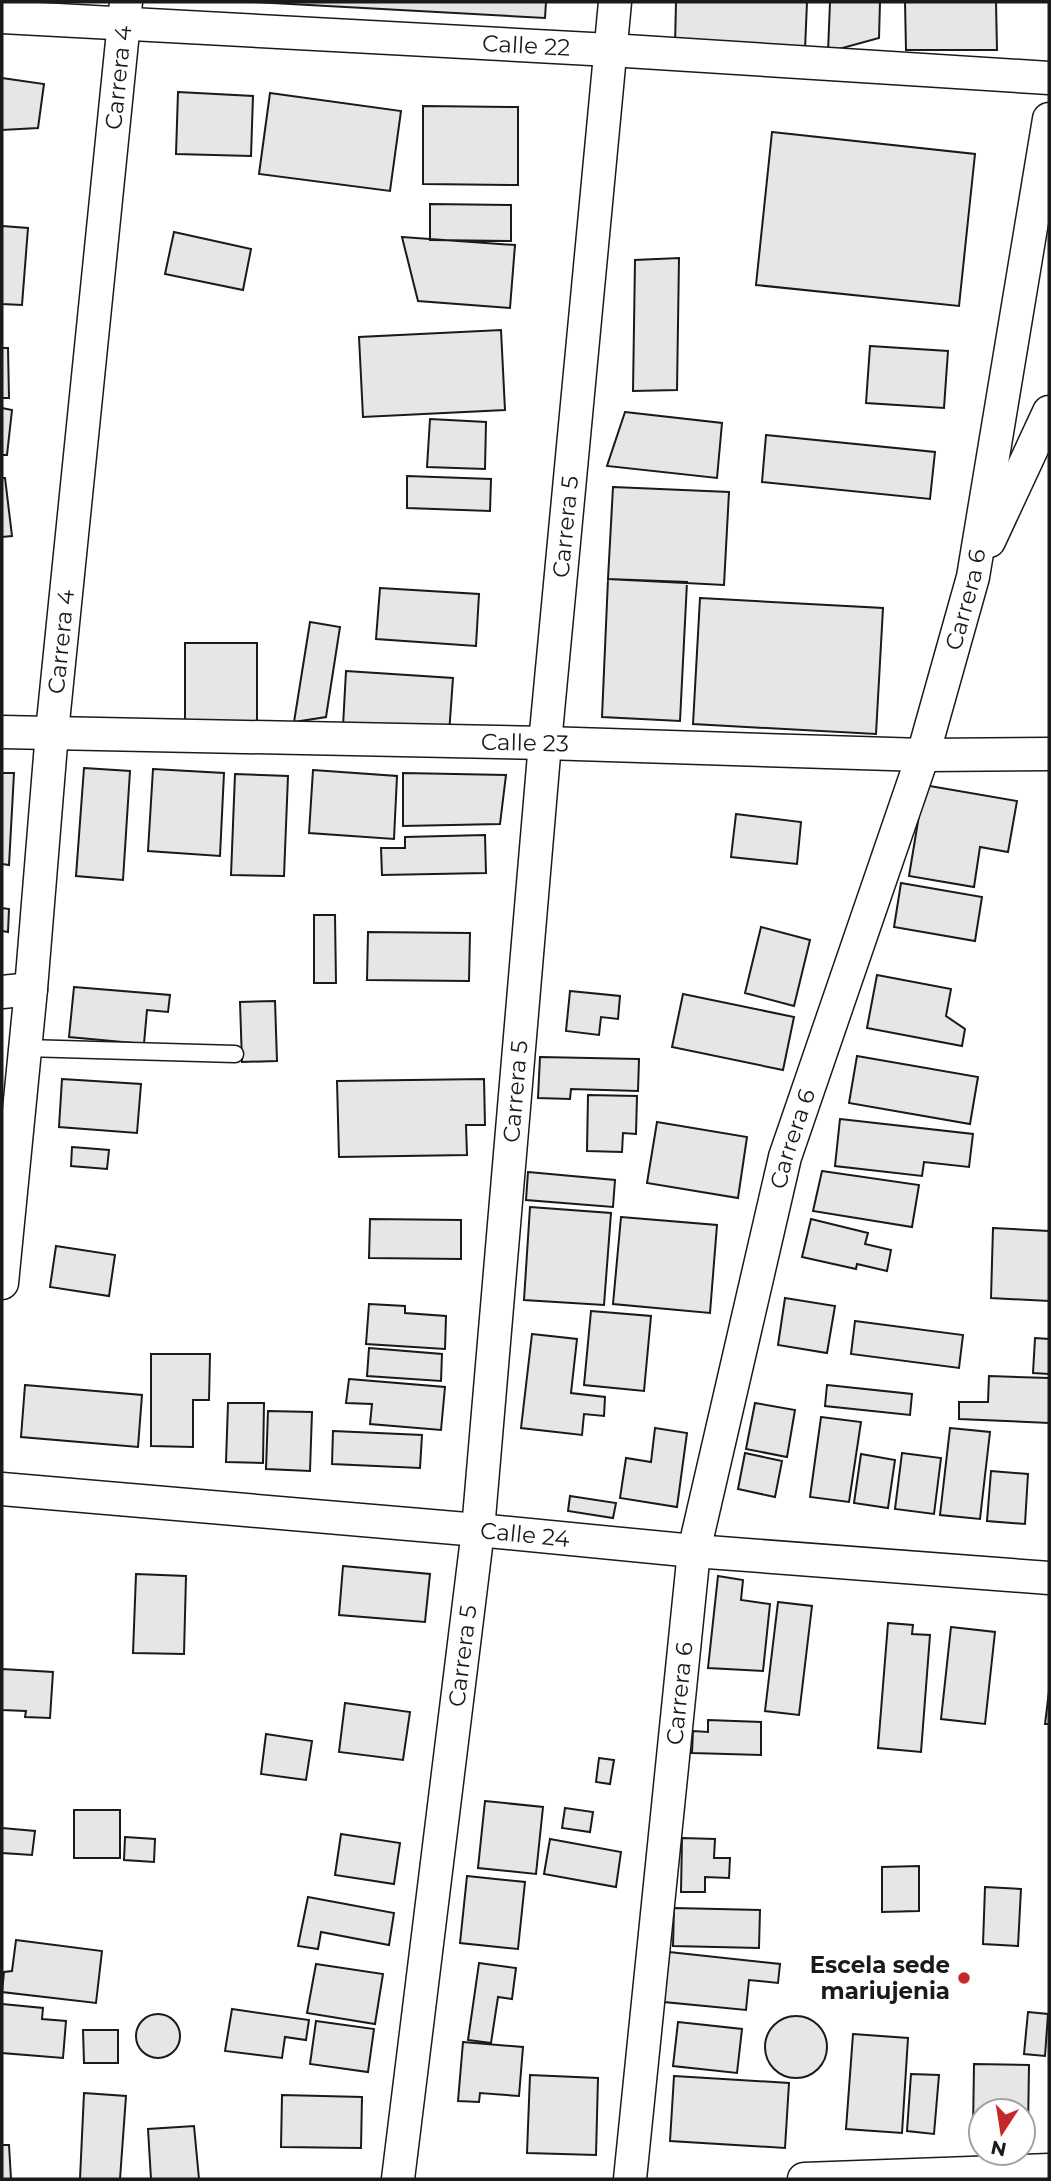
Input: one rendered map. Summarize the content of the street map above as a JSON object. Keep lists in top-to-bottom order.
{
  "streets": {
    "street": [
      "Calle 22",
      "Carrera 4",
      "Carrera 5",
      "Carrera 6",
      "Calle 23",
      "Calle 24"
    ]
  },
  "crossings": [
    ["Calle 22", "Carrera 4"],
    ["Calle 22", "Carrera 5"],
    ["Carrera 4", "Calle 23"],
    ["Carrera 5", "Calle 23"],
    ["Carrera 5", "Calle 24"],
    ["Carrera 6", "Calle 23"],
    ["Carrera 6", "Calle 24"]
  ],
  "places": ["Escela sede mariujenia"],
  "north": "bottom"
}
